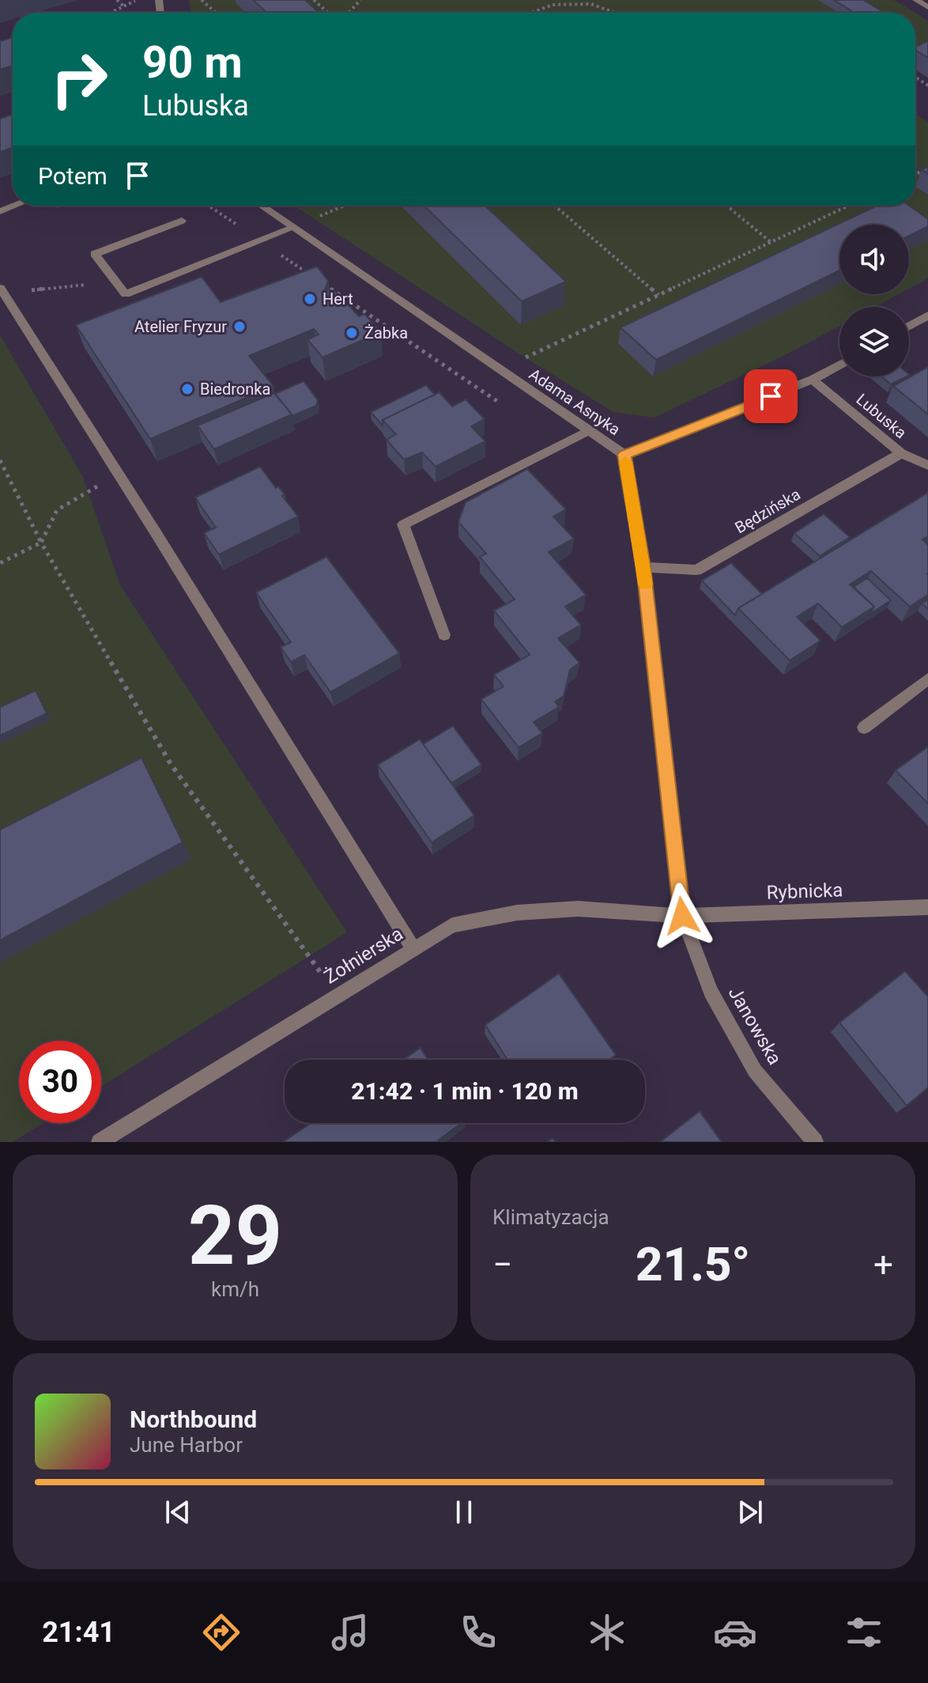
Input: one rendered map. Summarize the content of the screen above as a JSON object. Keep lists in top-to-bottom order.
{
  "streets": {
    "street": [
      "Adama Asnyka",
      "Lubuska",
      "Będzińska",
      "Rybnicka",
      "Żołnierska",
      "Janowska"
    ]
  },
  "crossings": [
    ["Adama Asnyka", "Będzińska"],
    ["Adama Asnyka", "Rybnicka"],
    ["Adama Asnyka", "Żołnierska"],
    ["Adama Asnyka", "Janowska"],
    ["Lubuska", "Będzińska"],
    ["Rybnicka", "Żołnierska"],
    ["Rybnicka", "Janowska"],
    ["Żołnierska", "Janowska"]
  ],
  "places": [
    "Hert",
    "Atelier Fryzur",
    "Żabka",
    "Biedronka"
  ],
  "page": {
    "turn": ["90 m", "Lubuska"],
    "then": "Potem",
    "limit": "30",
    "trip": "21:42 · 1 min · 120 m",
    "tile": [
      ["29", "km/h"],
      "Klimatyzacja"
    ],
    "heat": ["−", "21.5°", "+"],
    "song": ["Northbound", "June Harbor"],
    "tabs": "21:41"
  }
}
